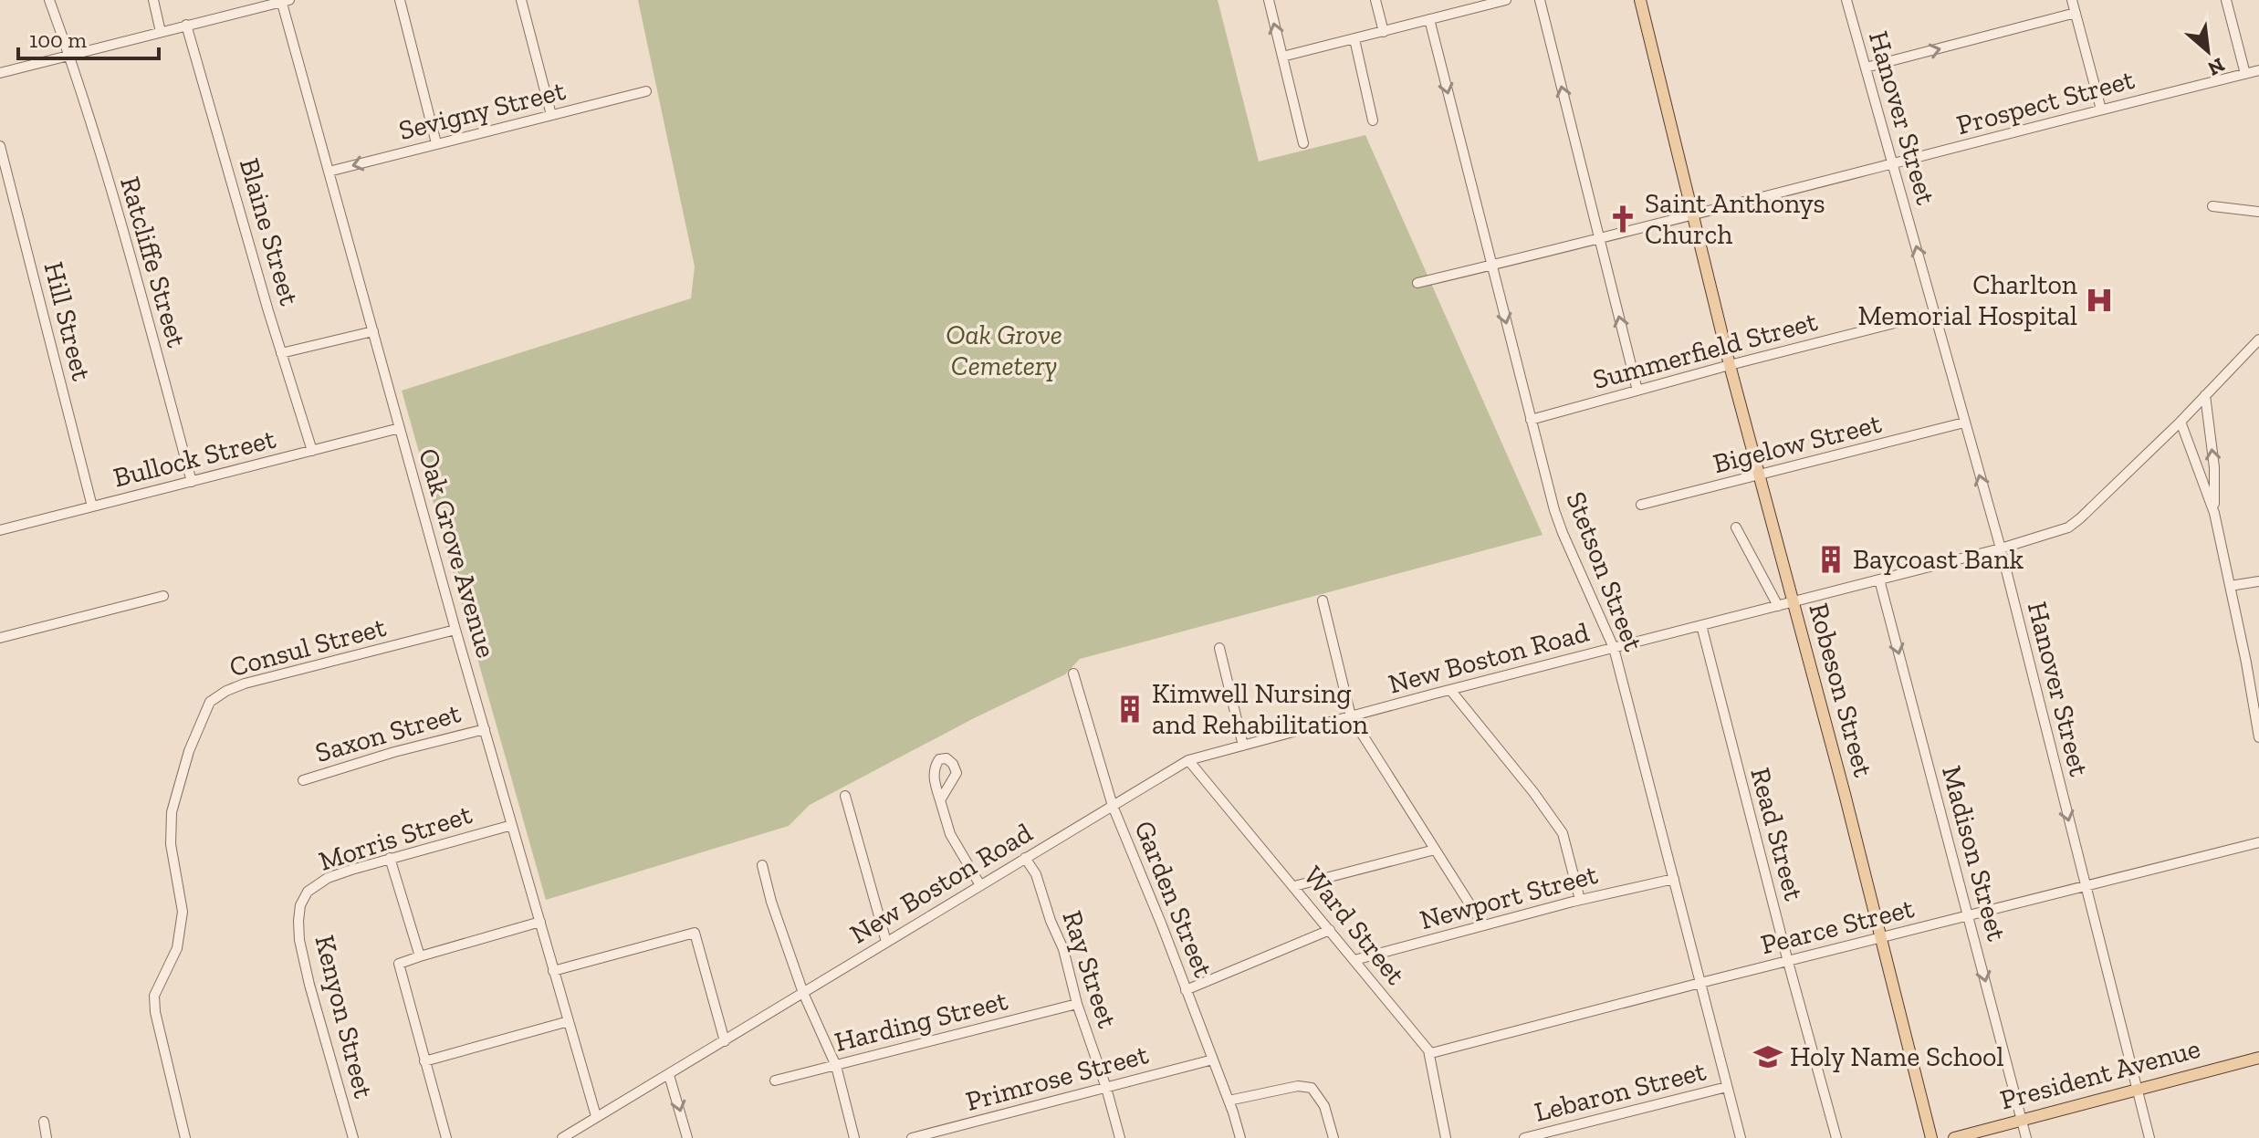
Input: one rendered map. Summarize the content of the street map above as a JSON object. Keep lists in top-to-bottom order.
{
  "streets": {
    "main road": ["Robeson Street", "President Avenue"],
    "street": [
      "Prospect Street",
      "Sevigny Street",
      "Hanover Street",
      "Blaine Street",
      "Ratcliffe Street",
      "Hill Street",
      "Summerfield Street",
      "Bigelow Street",
      "Bullock Street",
      "Oak Grove Avenue",
      "Stetson Street",
      "Consul Street",
      "New Boston Road",
      "Saxon Street",
      "Read Street",
      "Morris Street",
      "Madison Street",
      "Newport Street",
      "Garden Street",
      "Ward Street",
      "Pearce Street",
      "Ray Street",
      "Kenyon Street",
      "Harding Street",
      "Primrose Street",
      "Lebaron Street"
    ]
  },
  "crossings": [
    ["Prospect Street", "Hanover Street"],
    ["Prospect Street", "Stetson Street"],
    ["Prospect Street", "Robeson Street"],
    ["Sevigny Street", "Oak Grove Avenue"],
    ["Hanover Street", "Summerfield Street"],
    ["Hanover Street", "Bigelow Street"],
    ["Hanover Street", "New Boston Road"],
    ["Hanover Street", "Pearce Street"],
    ["Hanover Street", "President Avenue"],
    ["Blaine Street", "Bullock Street"],
    ["Ratcliffe Street", "Bullock Street"],
    ["Hill Street", "Bullock Street"],
    ["Summerfield Street", "Stetson Street"],
    ["Summerfield Street", "Robeson Street"],
    ["Bigelow Street", "Robeson Street"],
    ["Bullock Street", "Oak Grove Avenue"],
    ["Oak Grove Avenue", "Consul Street"],
    ["Oak Grove Avenue", "New Boston Road"],
    ["Oak Grove Avenue", "Saxon Street"],
    ["Oak Grove Avenue", "Morris Street"],
    ["Stetson Street", "New Boston Road"],
    ["Stetson Street", "Newport Street"],
    ["Stetson Street", "Pearce Street"],
    ["Stetson Street", "Lebaron Street"],
    ["New Boston Road", "Robeson Street"],
    ["New Boston Road", "Read Street"],
    ["New Boston Road", "Madison Street"],
    ["New Boston Road", "Garden Street"],
    ["New Boston Road", "Ward Street"],
    ["New Boston Road", "Ray Street"],
    ["Robeson Street", "Pearce Street"],
    ["Read Street", "Pearce Street"],
    ["Morris Street", "Kenyon Street"],
    ["Madison Street", "Pearce Street"],
    ["Madison Street", "President Avenue"],
    ["Newport Street", "Ward Street"],
    ["Garden Street", "Primrose Street"],
    ["Ward Street", "Pearce Street"],
    ["Ray Street", "Harding Street"],
    ["Ray Street", "Primrose Street"]
  ],
  "one_way": ["Stetson Street", "Madison Street"],
  "parks": ["Oak Grove Cemetery"],
  "places": {
    "church": ["Saint Anthonys Church"],
    "hospital": ["Charlton Memorial Hospital"],
    "building": ["Baycoast Bank", "Kimwell Nursing and Rehabilitation"],
    "school or university": ["Holy Name School"]
  },
  "scale_bar": "100 m",
  "north": "bottom right"
}
